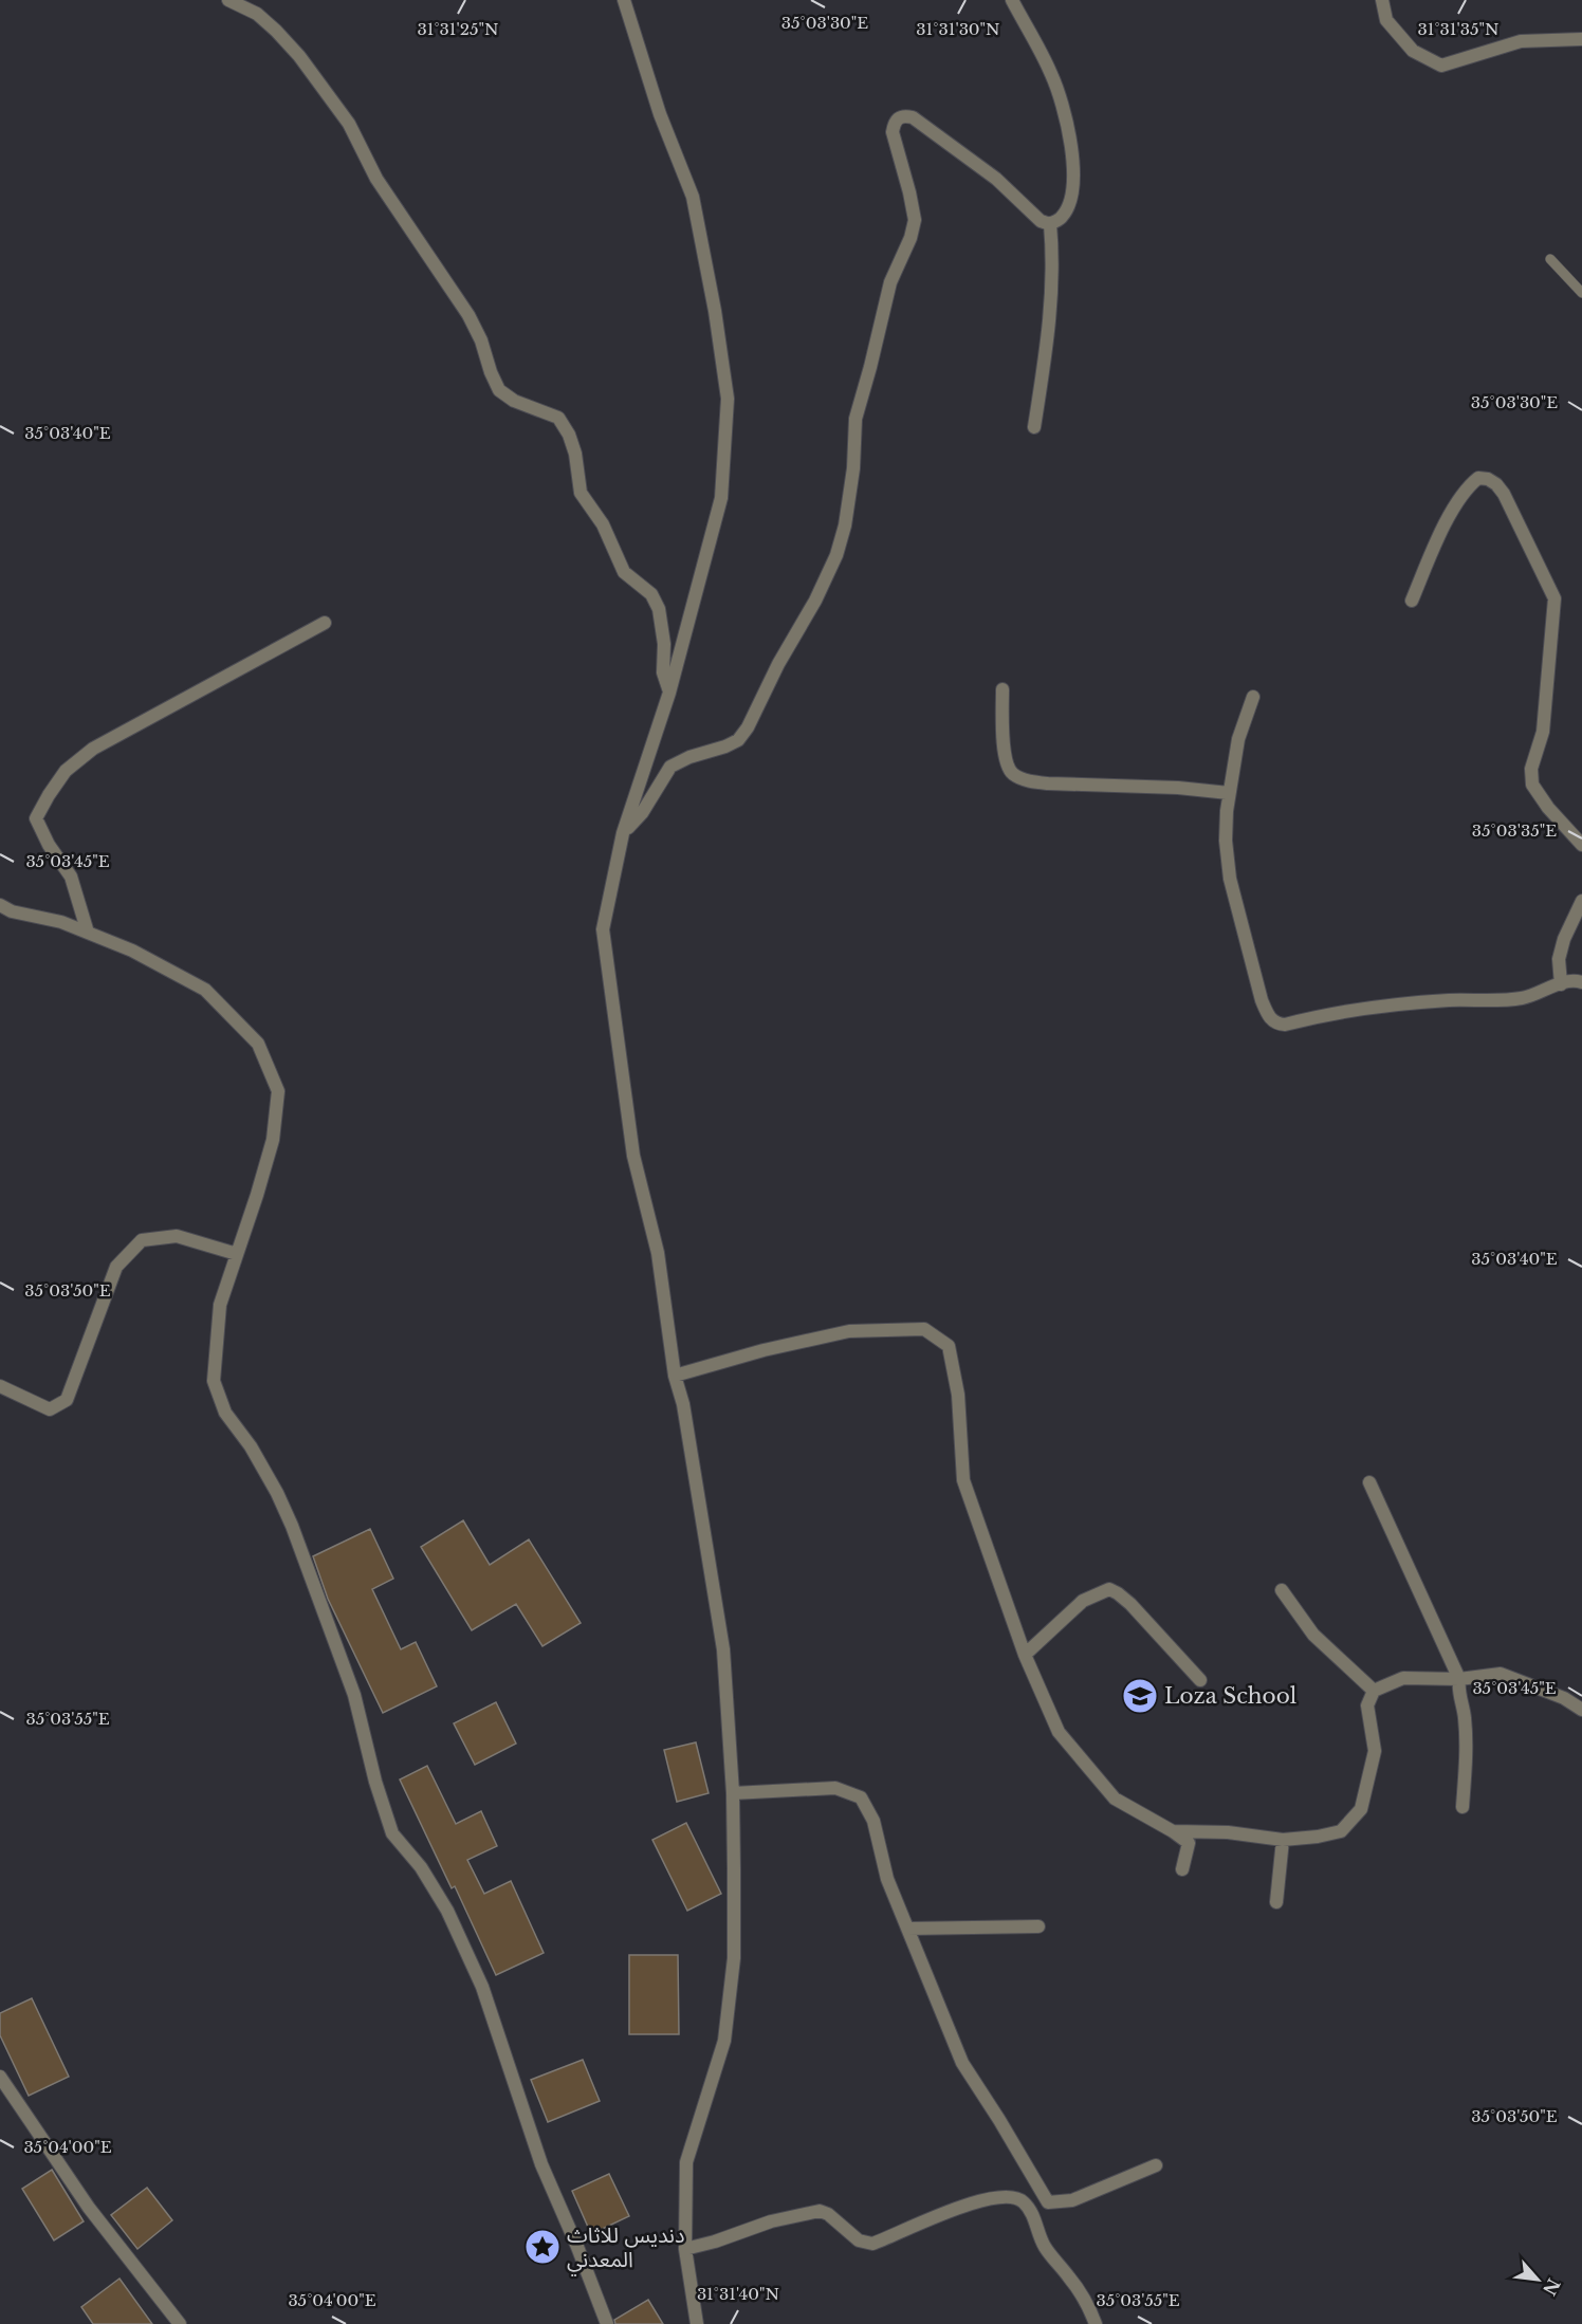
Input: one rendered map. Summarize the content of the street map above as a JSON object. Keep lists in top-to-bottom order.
{
  "places": {
    "school or university": ["Loza School"],
    "place": ["دنديس للاثاث المعدني"]
  },
  "north": "bottom right",
  "coordinates": [
    "35°03'30\"E",
    "31°31'25\"N",
    "31°31'30\"N",
    "31°31'35\"N",
    "35°03'40\"E",
    "35°03'35\"E",
    "35°03'45\"E",
    "35°03'50\"E",
    "35°03'55\"E",
    "35°04'00\"E",
    "31°31'40\"N"
  ]
}
